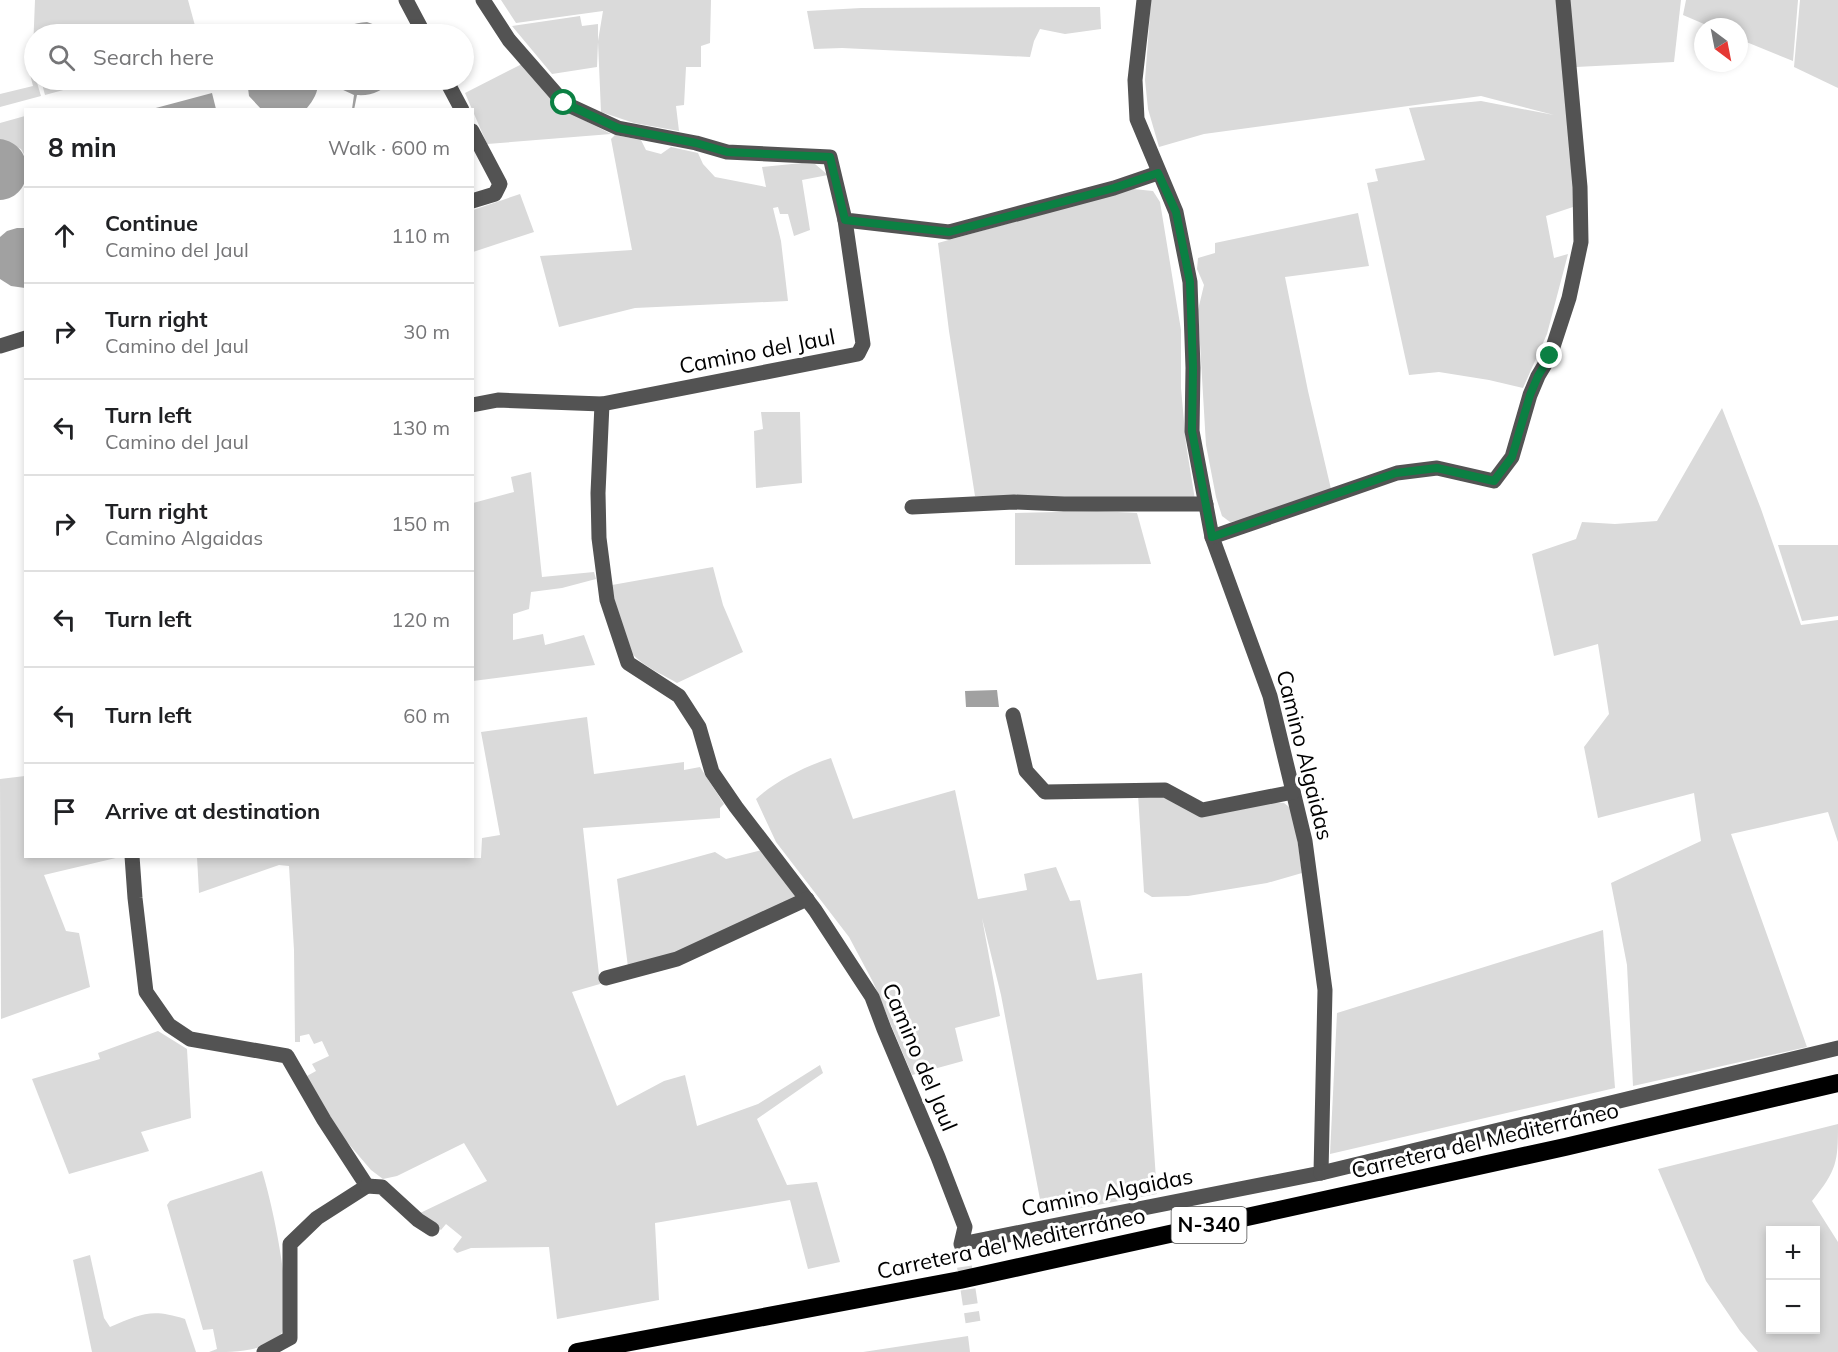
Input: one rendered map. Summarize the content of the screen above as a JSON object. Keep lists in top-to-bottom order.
{
  "streets": {
    "highway": ["Carretera del Mediterráneo", "N-340"],
    "street": ["Camino del Jaul", "Camino Algaidas"]
  },
  "crossings": [
    ["Camino del Jaul", "Camino Algaidas"]
  ],
  "north": "bottom right",
  "page": {
    "search": "Search here",
    "heading": ["8 min", "Walk · 600 m"],
    "list": [
      ["Continue", "Camino del Jaul", "110 m"],
      ["Turn right", "Camino del Jaul", "30 m"],
      ["Turn left", "Camino del Jaul", "130 m"],
      ["Turn right", "Camino Algaidas", "150 m"],
      ["Turn left", "120 m"],
      ["Turn left", "60 m"],
      "Arrive at destination"
    ],
    "map_buttons": ["+", "−"]
  }
}
